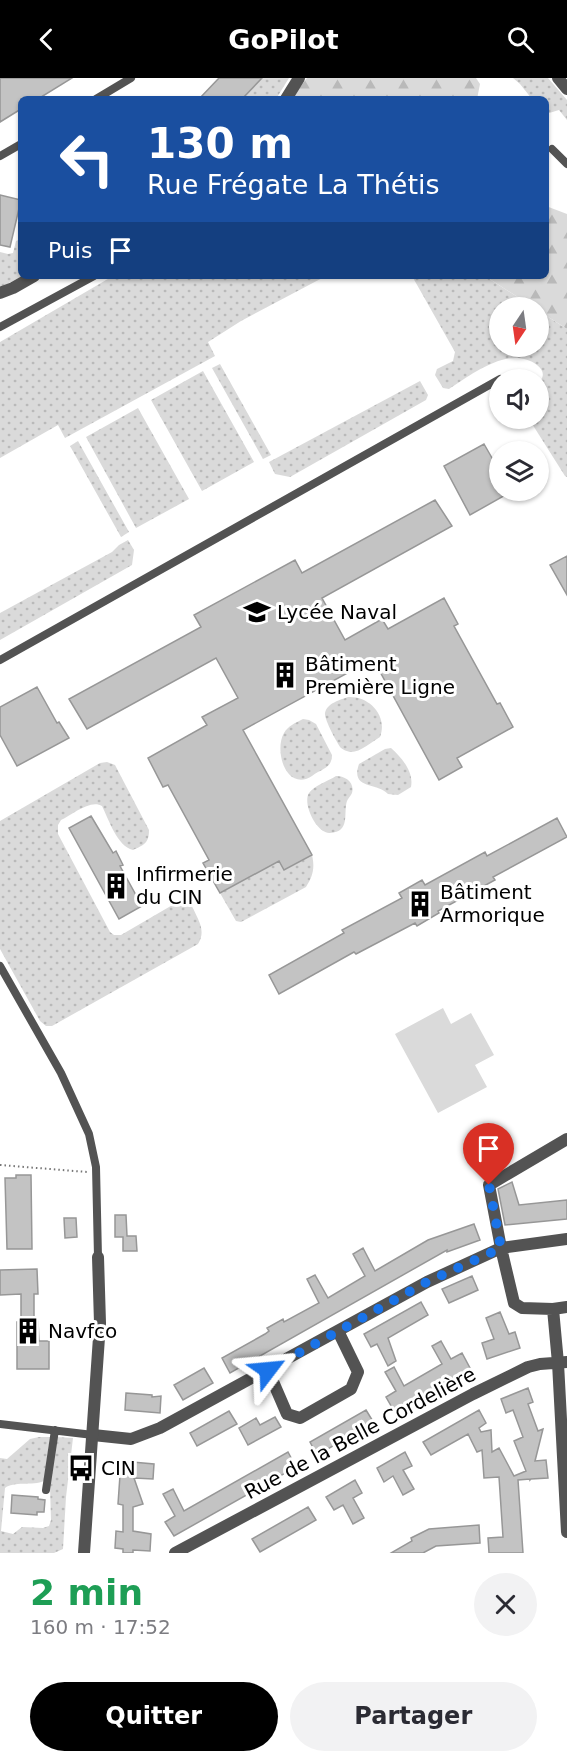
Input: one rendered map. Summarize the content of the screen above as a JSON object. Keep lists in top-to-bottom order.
{
  "streets": {
    "street": ["Rue de la Belle Cordelière"]
  },
  "places": {
    "school or university": ["Lycée Naval"],
    "building": [
      "Bâtiment Première Ligne",
      "Infirmerie du CIN",
      "Bâtiment Armorique",
      "Navfco"
    ],
    "bus stop": ["CIN"]
  },
  "north": "bottom",
  "page": {
    "header": "GoPilot",
    "turn": ["130 m", "Rue Frégate La Thétis"],
    "then": "Puis",
    "heading": ["2 min", "160 m · 17:52"],
    "buttons": ["Quitter", "Partager"]
  }
}
